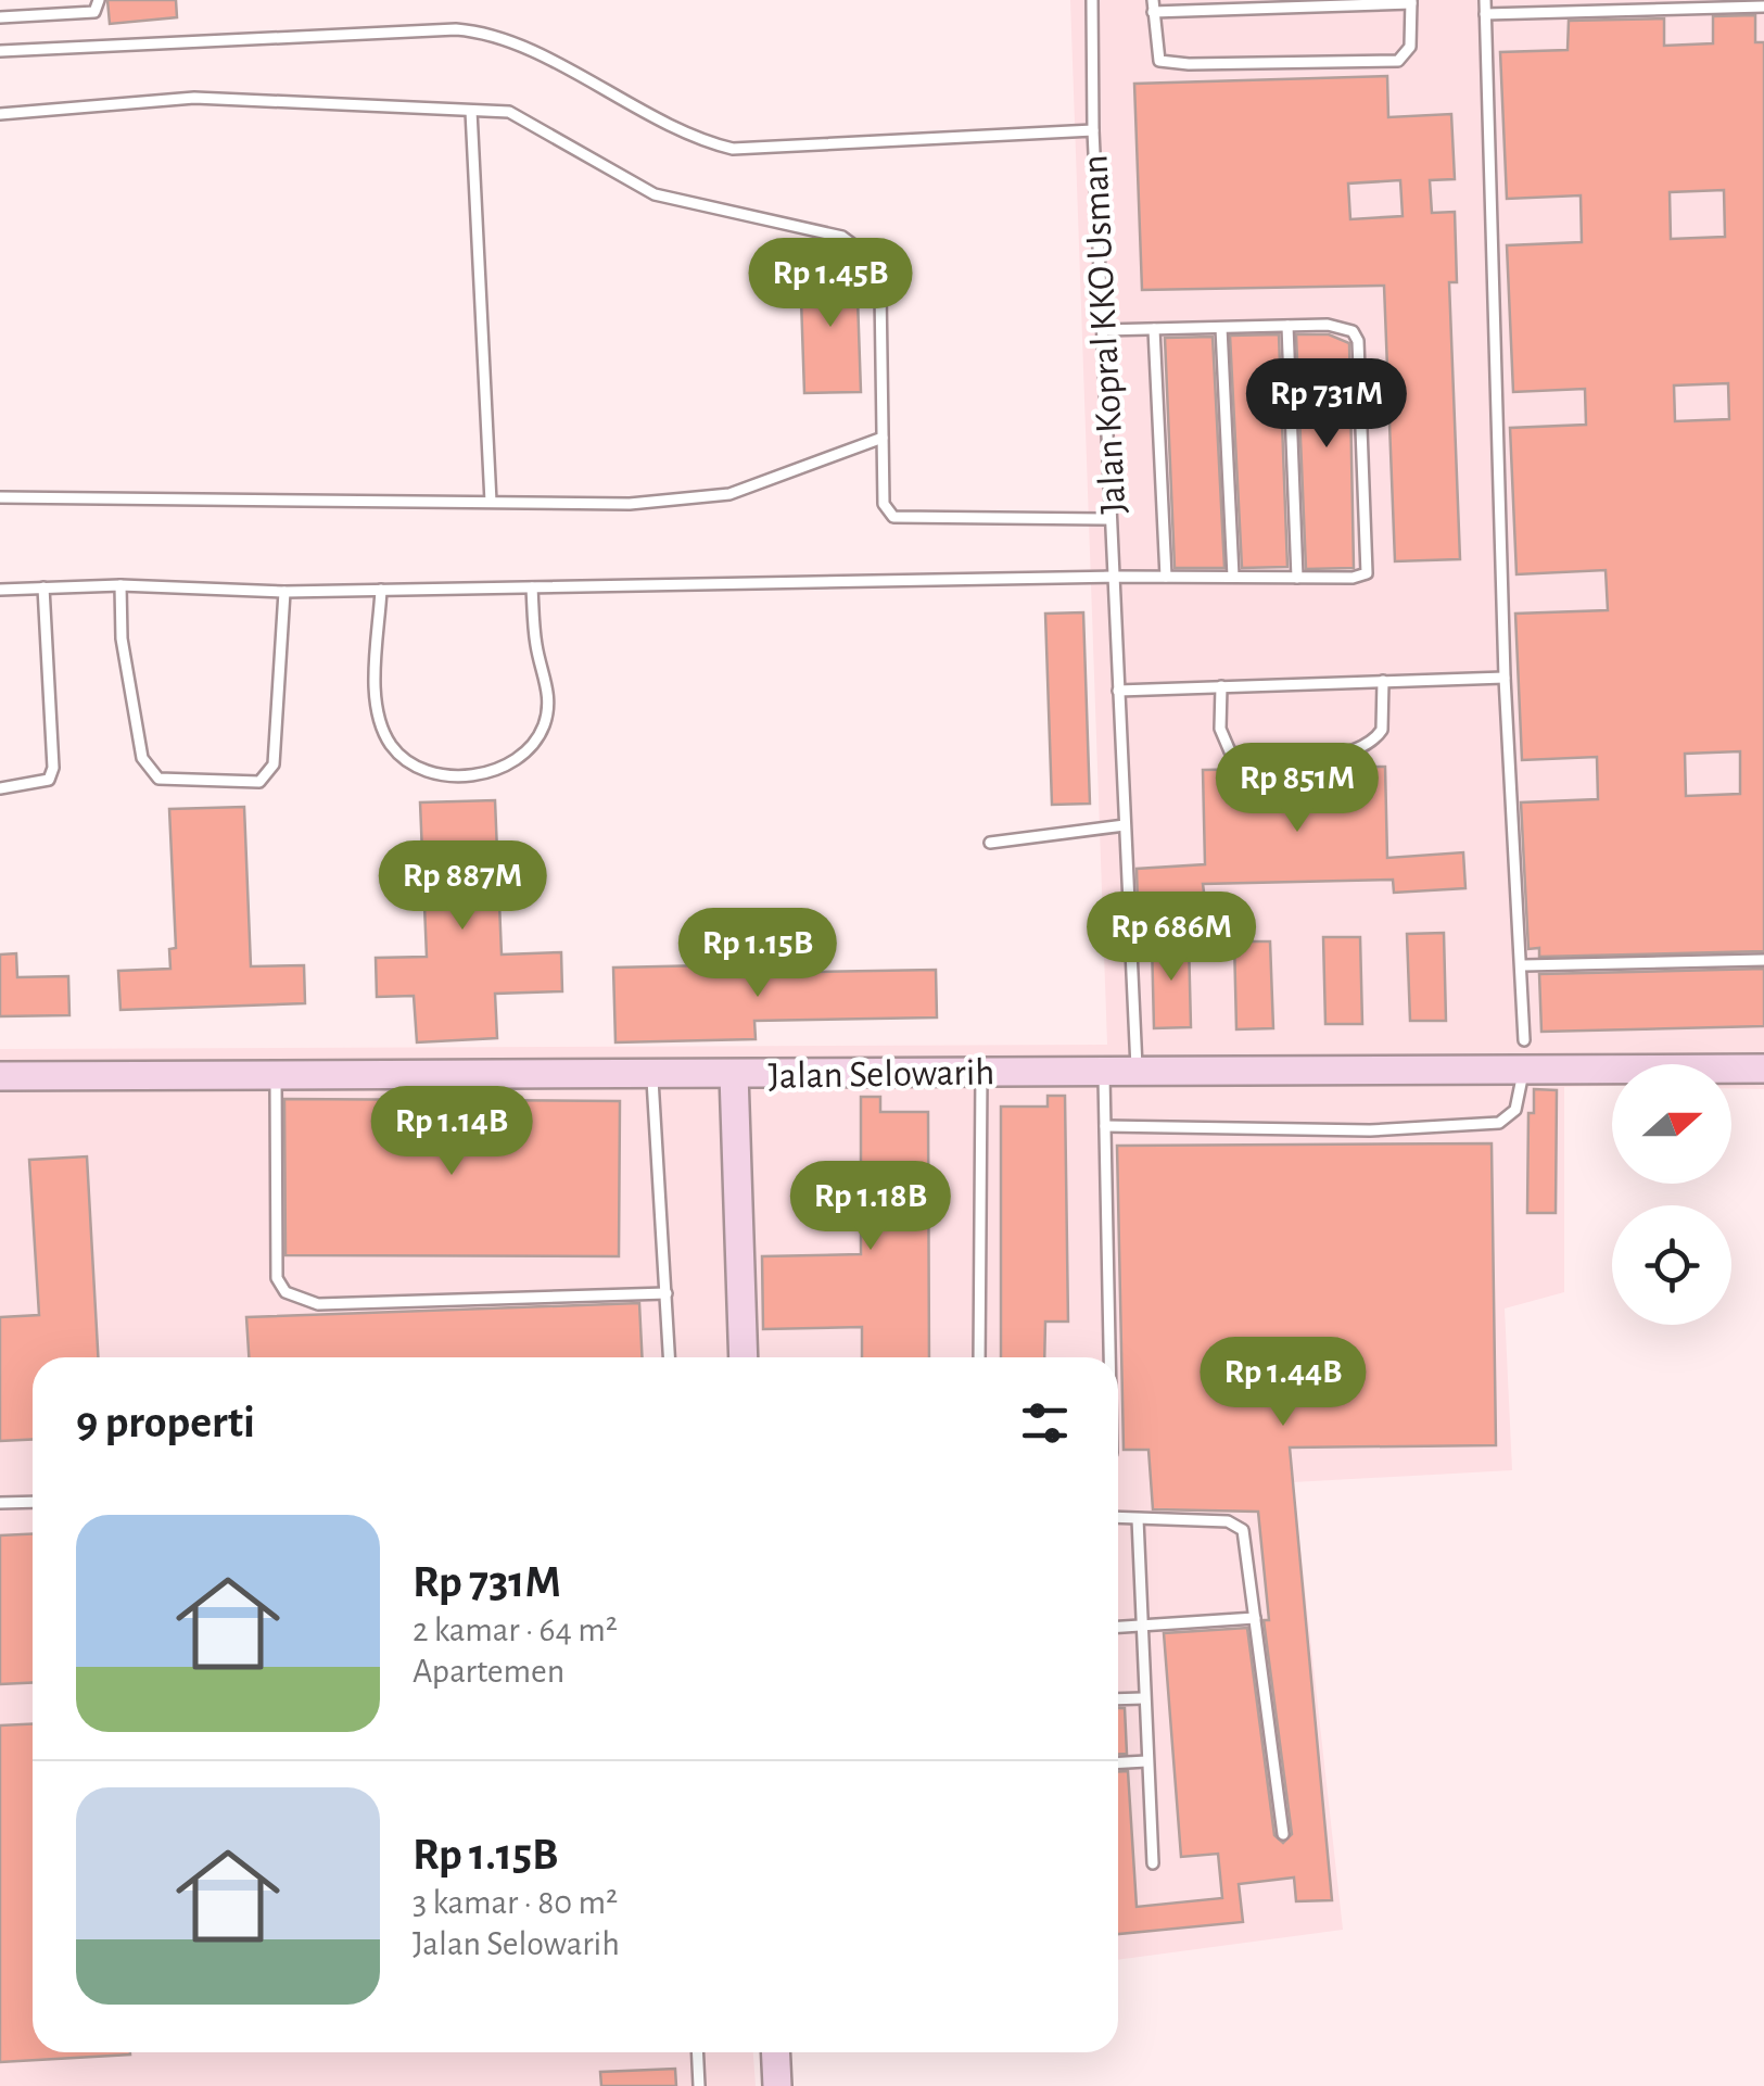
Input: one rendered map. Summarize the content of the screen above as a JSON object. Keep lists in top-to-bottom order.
{
  "streets": {
    "main road": ["Jalan Selowarih"],
    "lane": ["Jalan Kopral KKO Usman"]
  },
  "crossings": [
    ["Jalan Kopral KKO Usman", "Jalan Selowarih"]
  ],
  "north": "right",
  "page": {
    "price": [
      "Rp 1.45B",
      "Rp 731M",
      "Rp 851M",
      "Rp 887M",
      "Rp 686M",
      "Rp 1.15B",
      "Rp 1.14B",
      "Rp 1.18B",
      "Rp 1.44B"
    ],
    "heading": "9 properti",
    "list": [
      {
        "name": "Rp 731M",
        "note": "2 kamar · 64 m² · Apartemen"
      },
      {
        "name": "Rp 1.15B",
        "note": "3 kamar · 80 m² · Jalan Selowarih"
      }
    ]
  }
}
